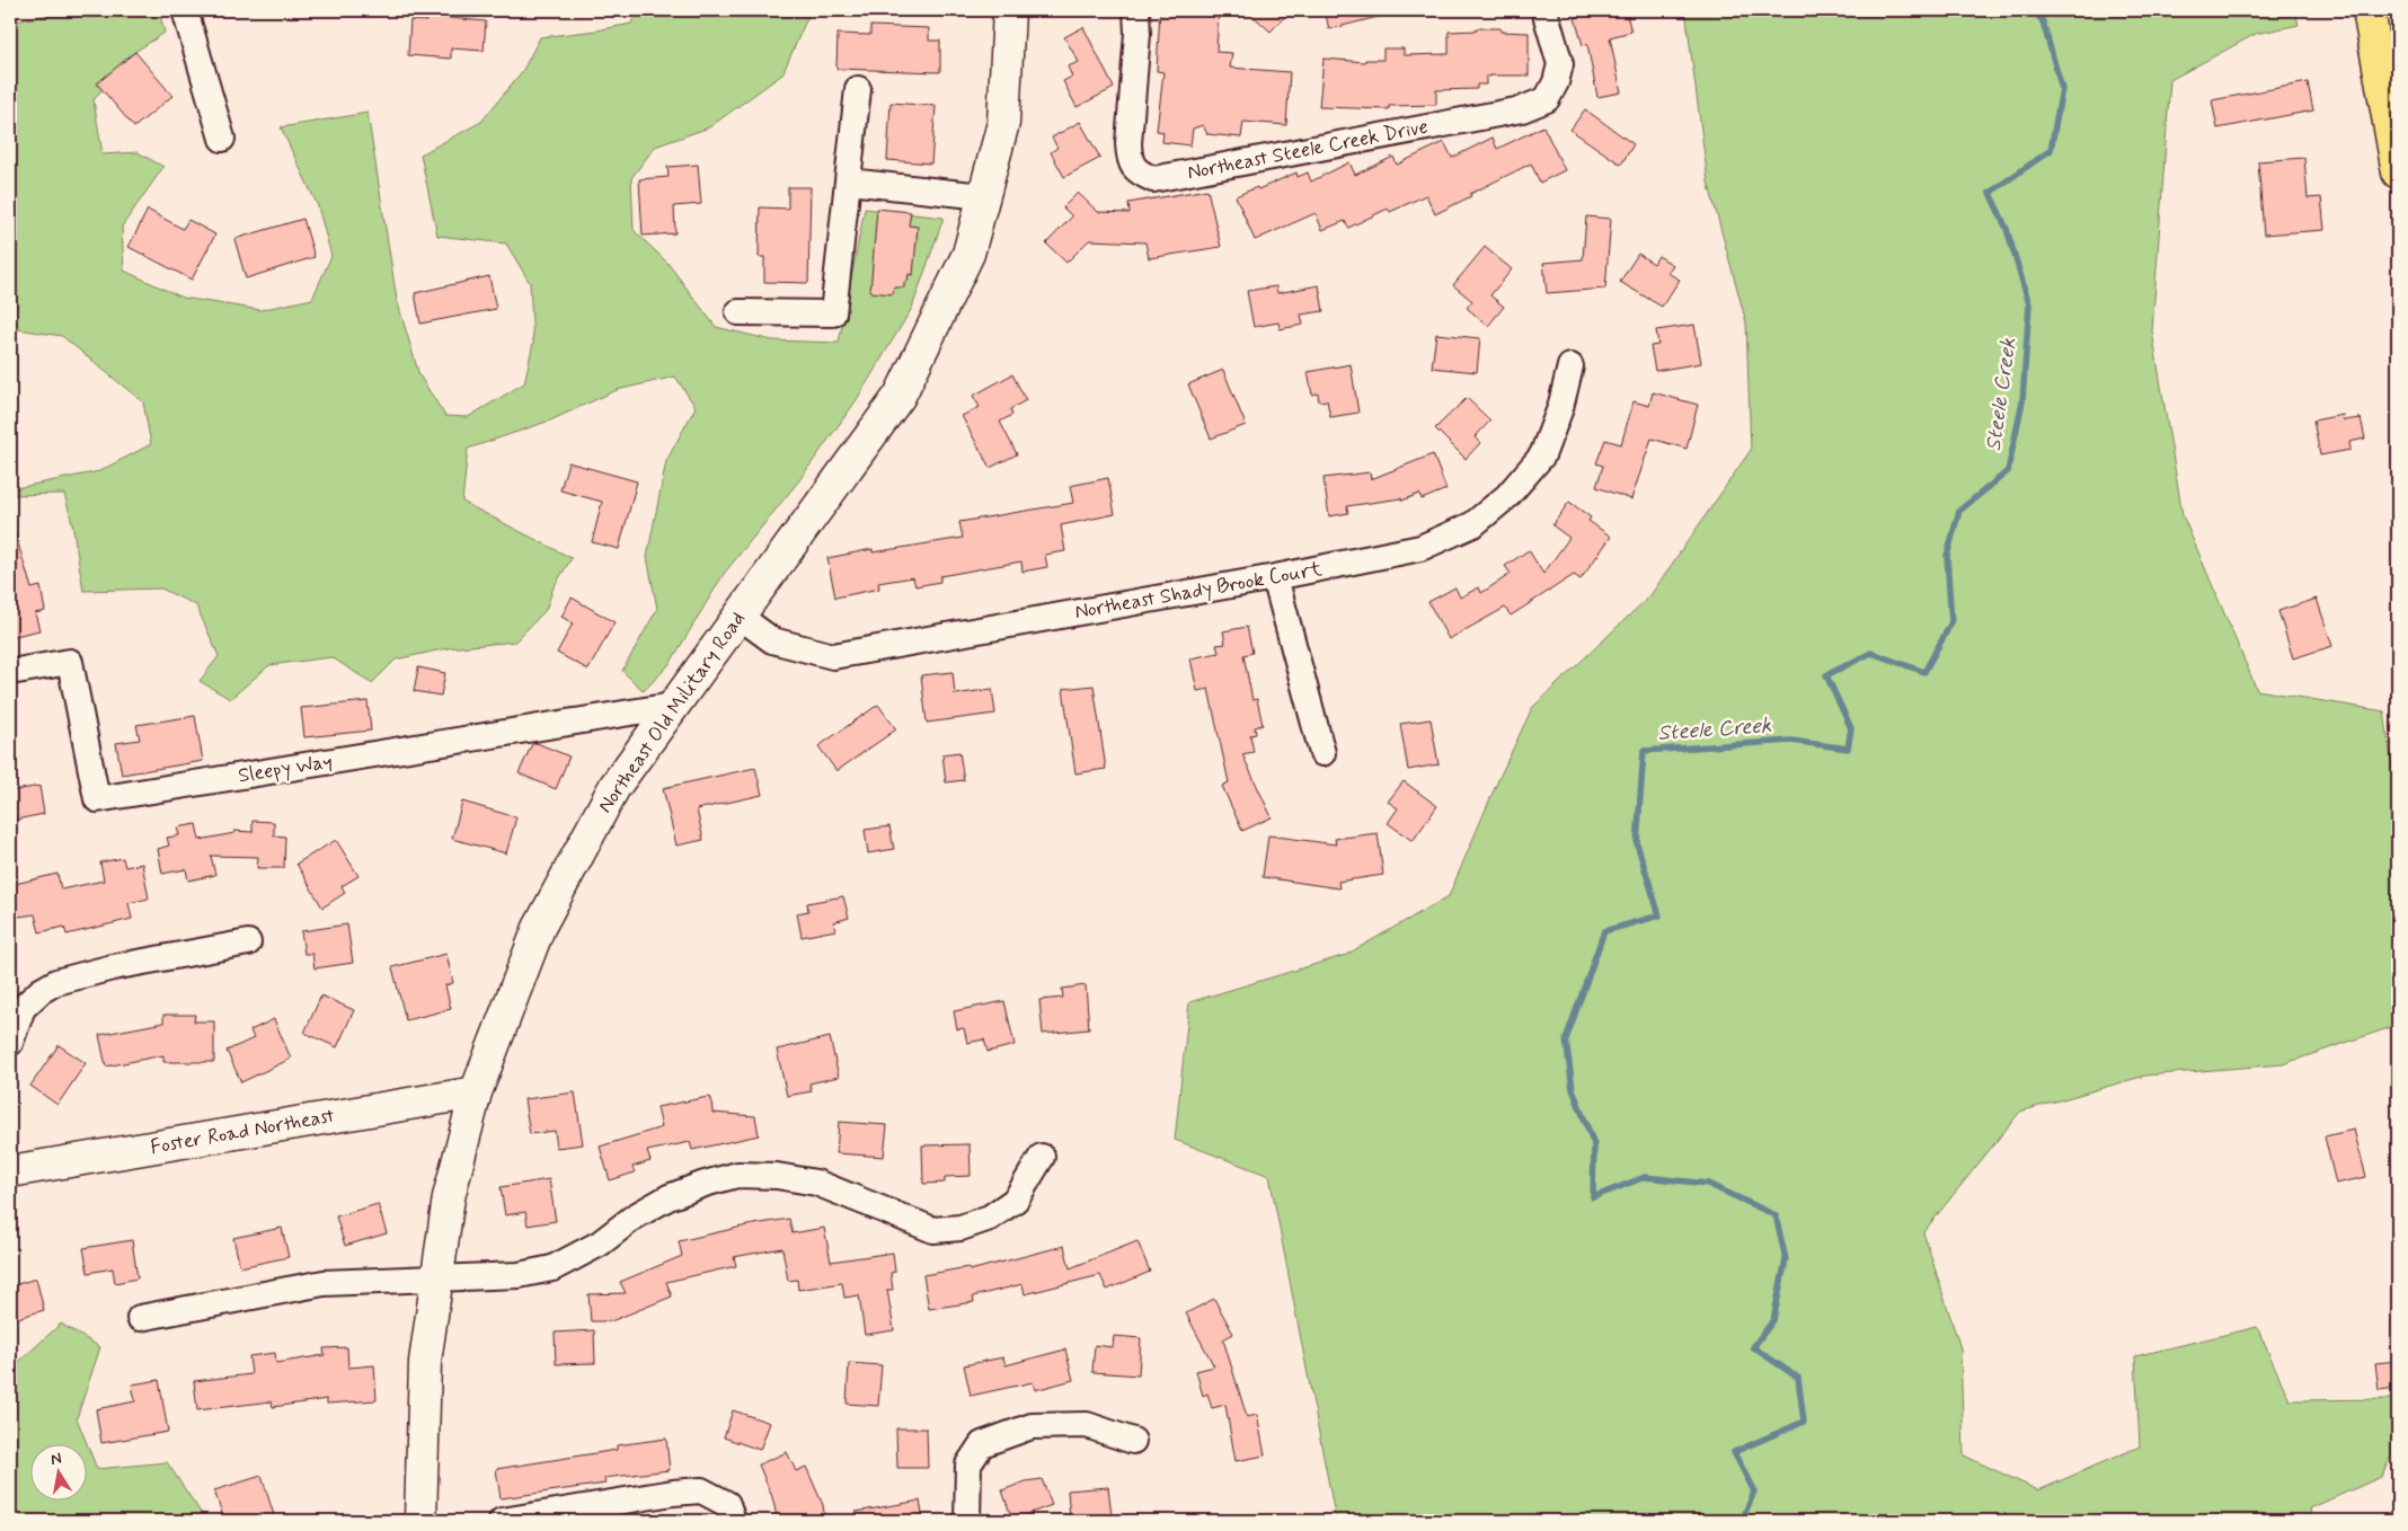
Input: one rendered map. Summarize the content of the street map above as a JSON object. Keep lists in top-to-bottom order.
{
  "streets": {
    "street": [
      "Northeast Steele Creek Drive",
      "Northeast Shady Brook Court",
      "Northeast Old Military Road",
      "Sleepy Way",
      "Foster Road Northeast"
    ]
  },
  "crossings": [
    ["Northeast Shady Brook Court", "Northeast Old Military Road"],
    ["Northeast Old Military Road", "Sleepy Way"],
    ["Northeast Old Military Road", "Foster Road Northeast"]
  ],
  "water": ["Steele Creek"],
  "north": "top"
}
